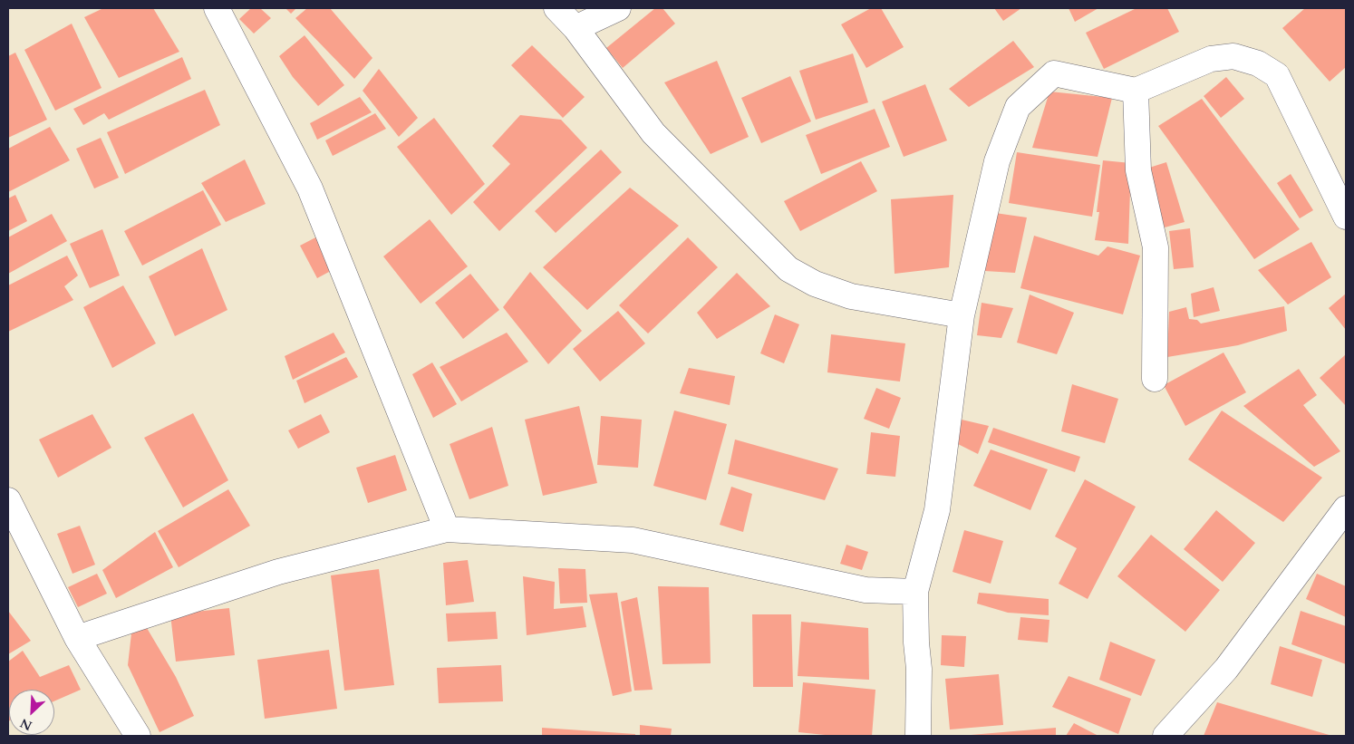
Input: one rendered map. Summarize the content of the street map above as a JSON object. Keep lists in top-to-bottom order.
{
  "north": "bottom left"
}
